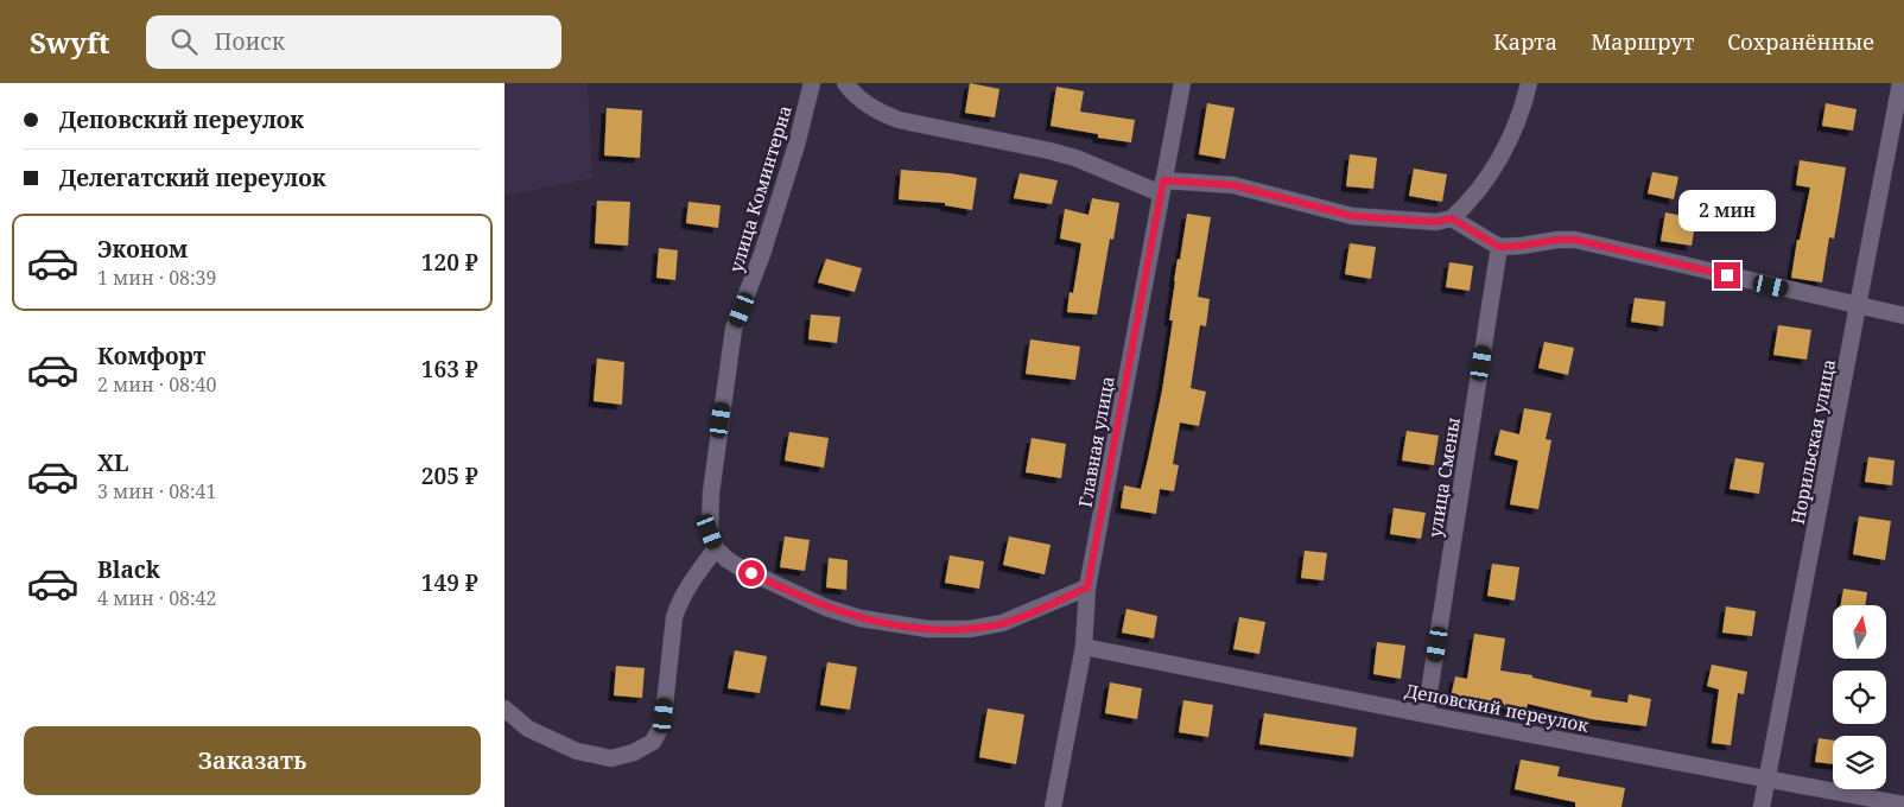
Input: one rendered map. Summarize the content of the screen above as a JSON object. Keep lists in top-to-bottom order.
{
  "streets": {
    "street": [
      "улица Коминтерна",
      "Главная улица",
      "Норильская улица",
      "улица Смены",
      "Деповский переулок"
    ]
  },
  "crossings": [
    ["Главная улица", "Деповский переулок"],
    ["Норильская улица", "Деповский переулок"],
    ["улица Смены", "Деповский переулок"]
  ],
  "north": "top",
  "page": {
    "header": "Swyft",
    "search": "Поиск",
    "nav": ["Карта", "Маршрут", "Сохранённые"],
    "banner": ["Деповский переулок", "Делегатский переулок"],
    "bubble": "2 мин",
    "list": [
      {
        "name": "Эконом",
        "note": "1 мин · 08:39",
        "value": "120 ₽"
      },
      {
        "name": "Комфорт",
        "note": "2 мин · 08:40",
        "value": "163 ₽"
      },
      {
        "name": "XL",
        "note": "3 мин · 08:41",
        "value": "205 ₽"
      },
      {
        "name": "Black",
        "note": "4 мин · 08:42",
        "value": "149 ₽"
      }
    ],
    "buttons": "Заказать"
  }
}
